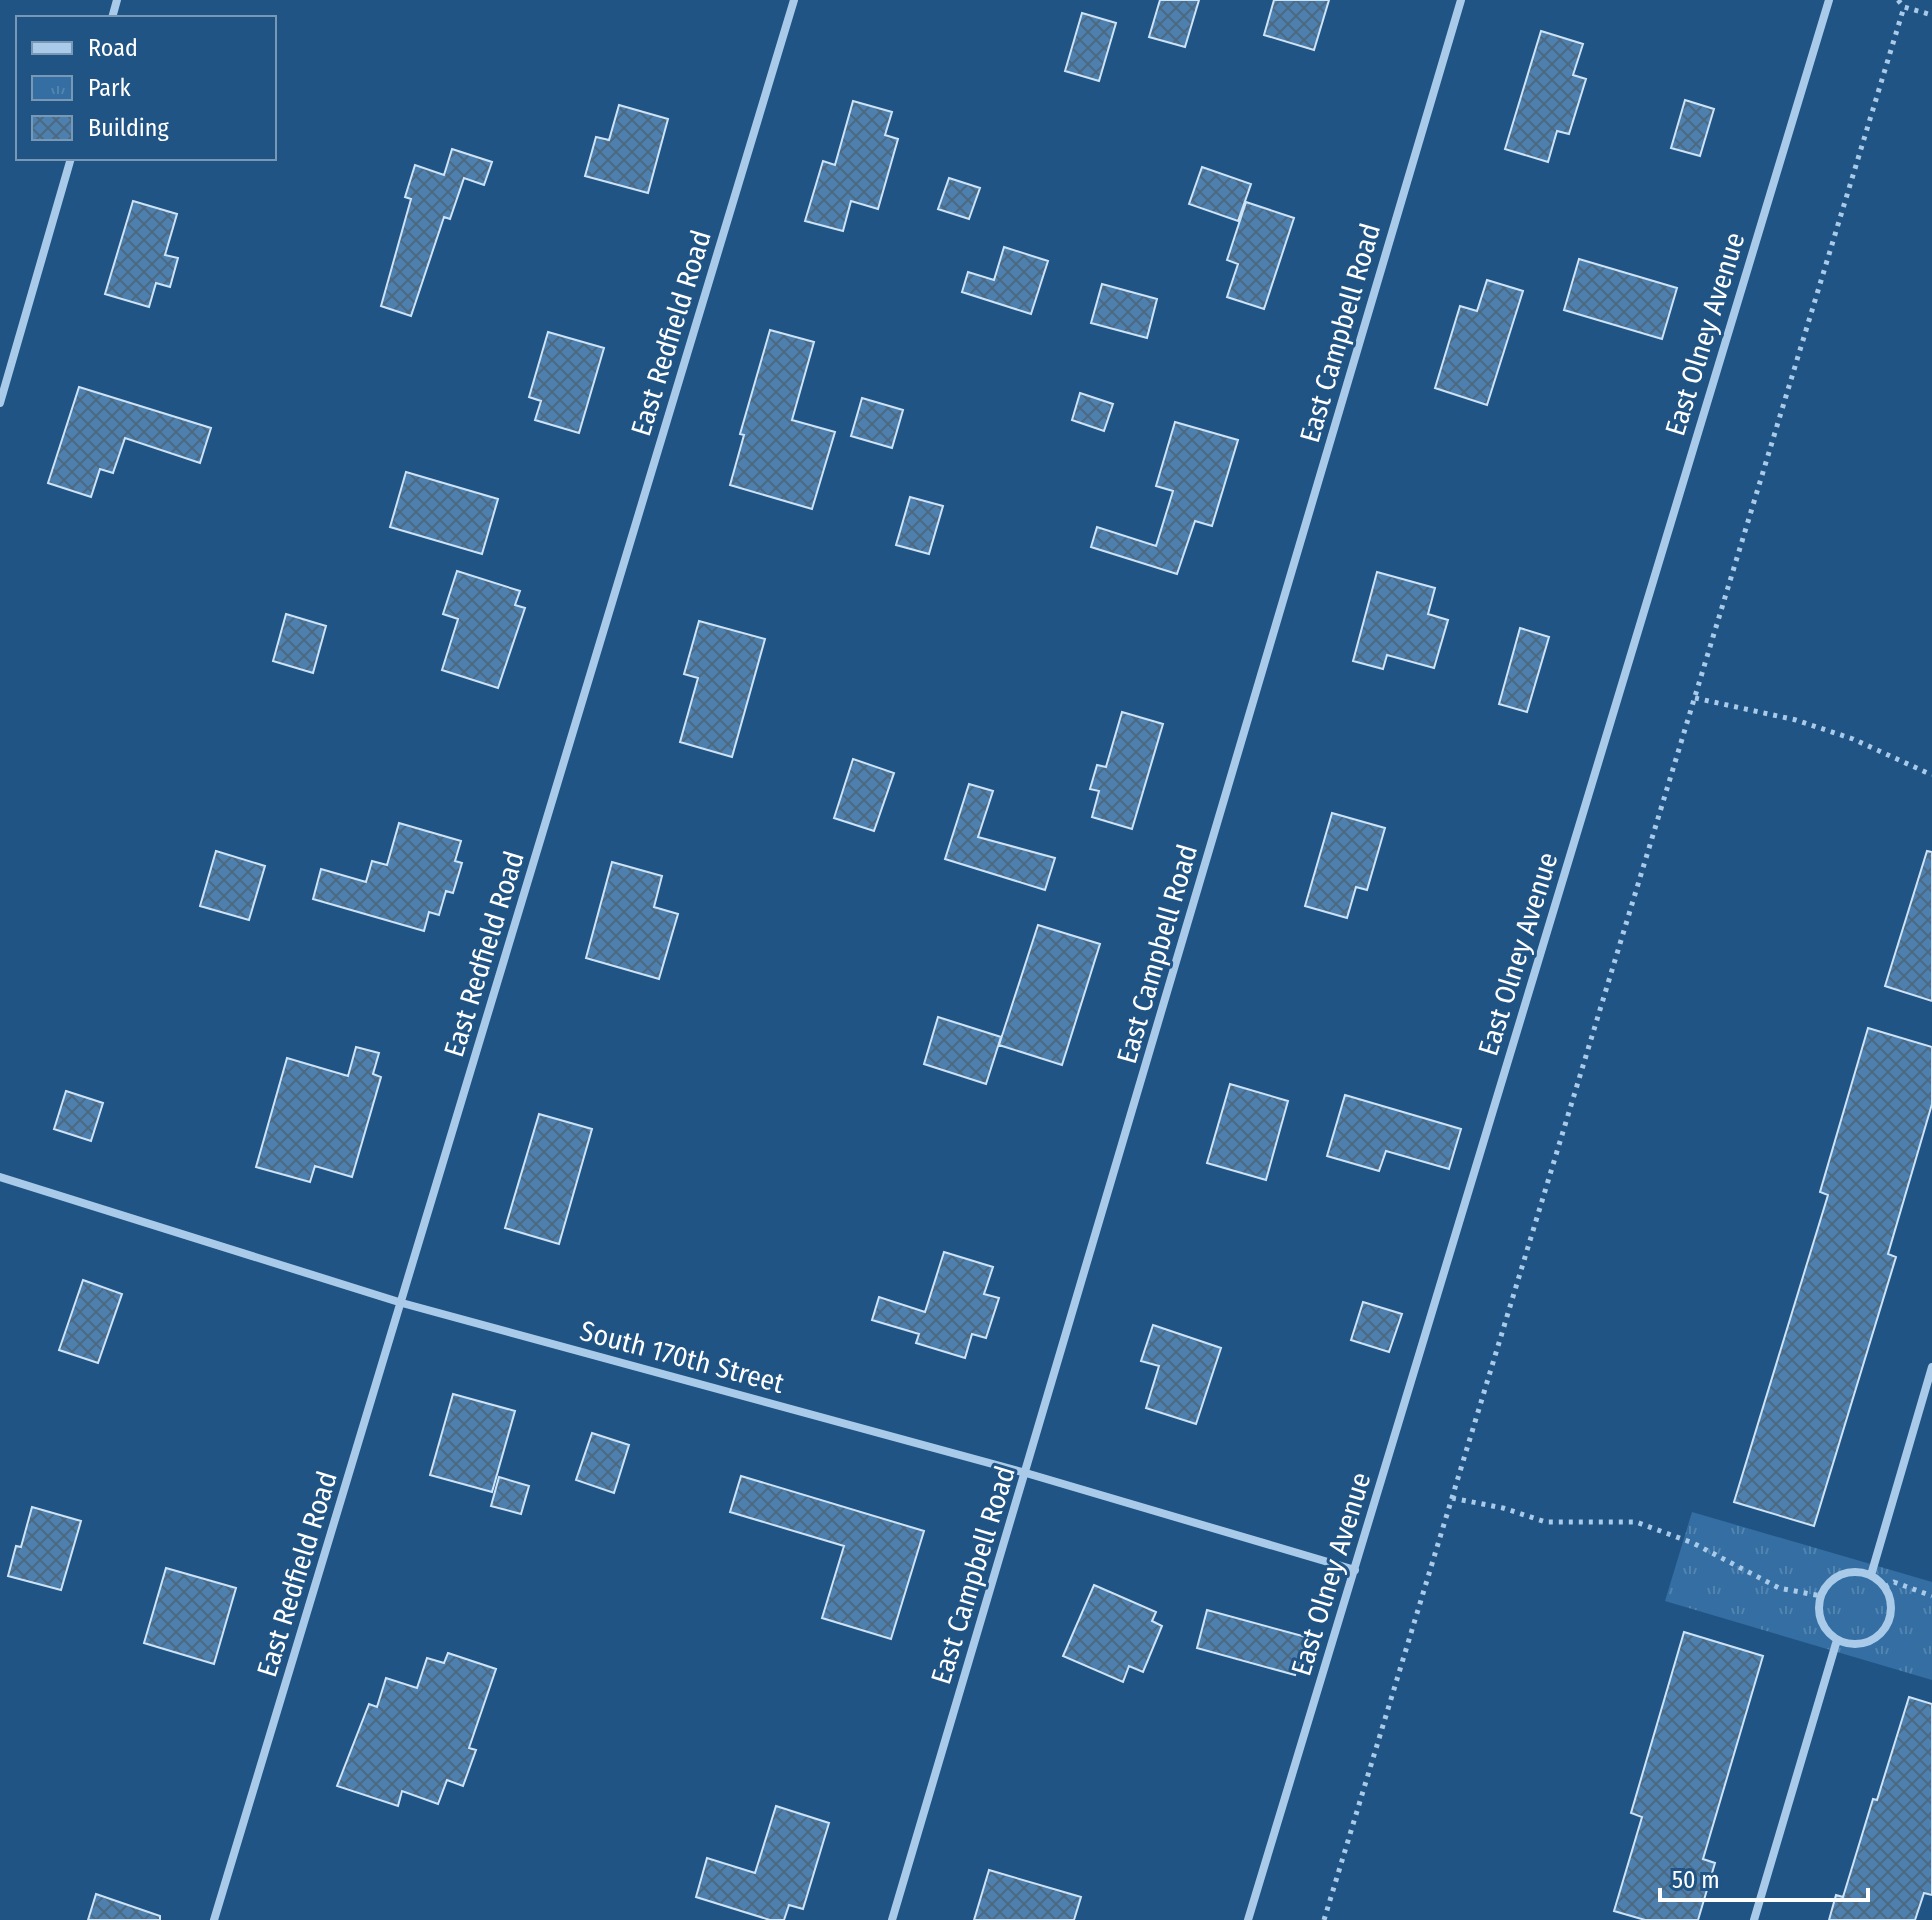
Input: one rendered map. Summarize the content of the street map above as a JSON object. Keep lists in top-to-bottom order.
{
  "streets": {
    "street": [
      "East Redfield Road",
      "East Campbell Road",
      "East Olney Avenue",
      "South 170th Street"
    ]
  },
  "crossings": [
    ["East Redfield Road", "South 170th Street"],
    ["East Campbell Road", "South 170th Street"],
    ["East Olney Avenue", "South 170th Street"]
  ],
  "legend": ["Road", "Park", "Building"],
  "scale_bar": "50 m"
}
